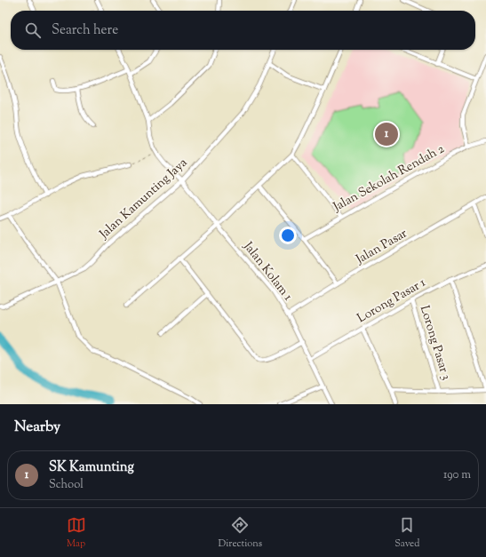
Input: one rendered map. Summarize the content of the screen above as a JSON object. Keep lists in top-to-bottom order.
{
  "streets": {
    "street": [
      "Jalan Sekolah Rendah 2",
      "Jalan Kamunting Jaya",
      "Jalan Pasar",
      "Jalan Kolam 1",
      "Lorong Pasar 1",
      "Lorong Pasar 3"
    ]
  },
  "crossings": [
    ["Jalan Kamunting Jaya", "Jalan Kolam 1"],
    ["Jalan Pasar", "Jalan Kolam 1"],
    ["Jalan Kolam 1", "Lorong Pasar 1"],
    ["Lorong Pasar 1", "Lorong Pasar 3"]
  ],
  "page": {
    "search": "Search here",
    "pins": "1",
    "heading": "Nearby",
    "list": [
      {
        "mark": "1",
        "name": "SK Kamunting",
        "note": "School",
        "value": "190 m"
      }
    ],
    "nav": ["Map", "Directions", "Saved"]
  }
}
